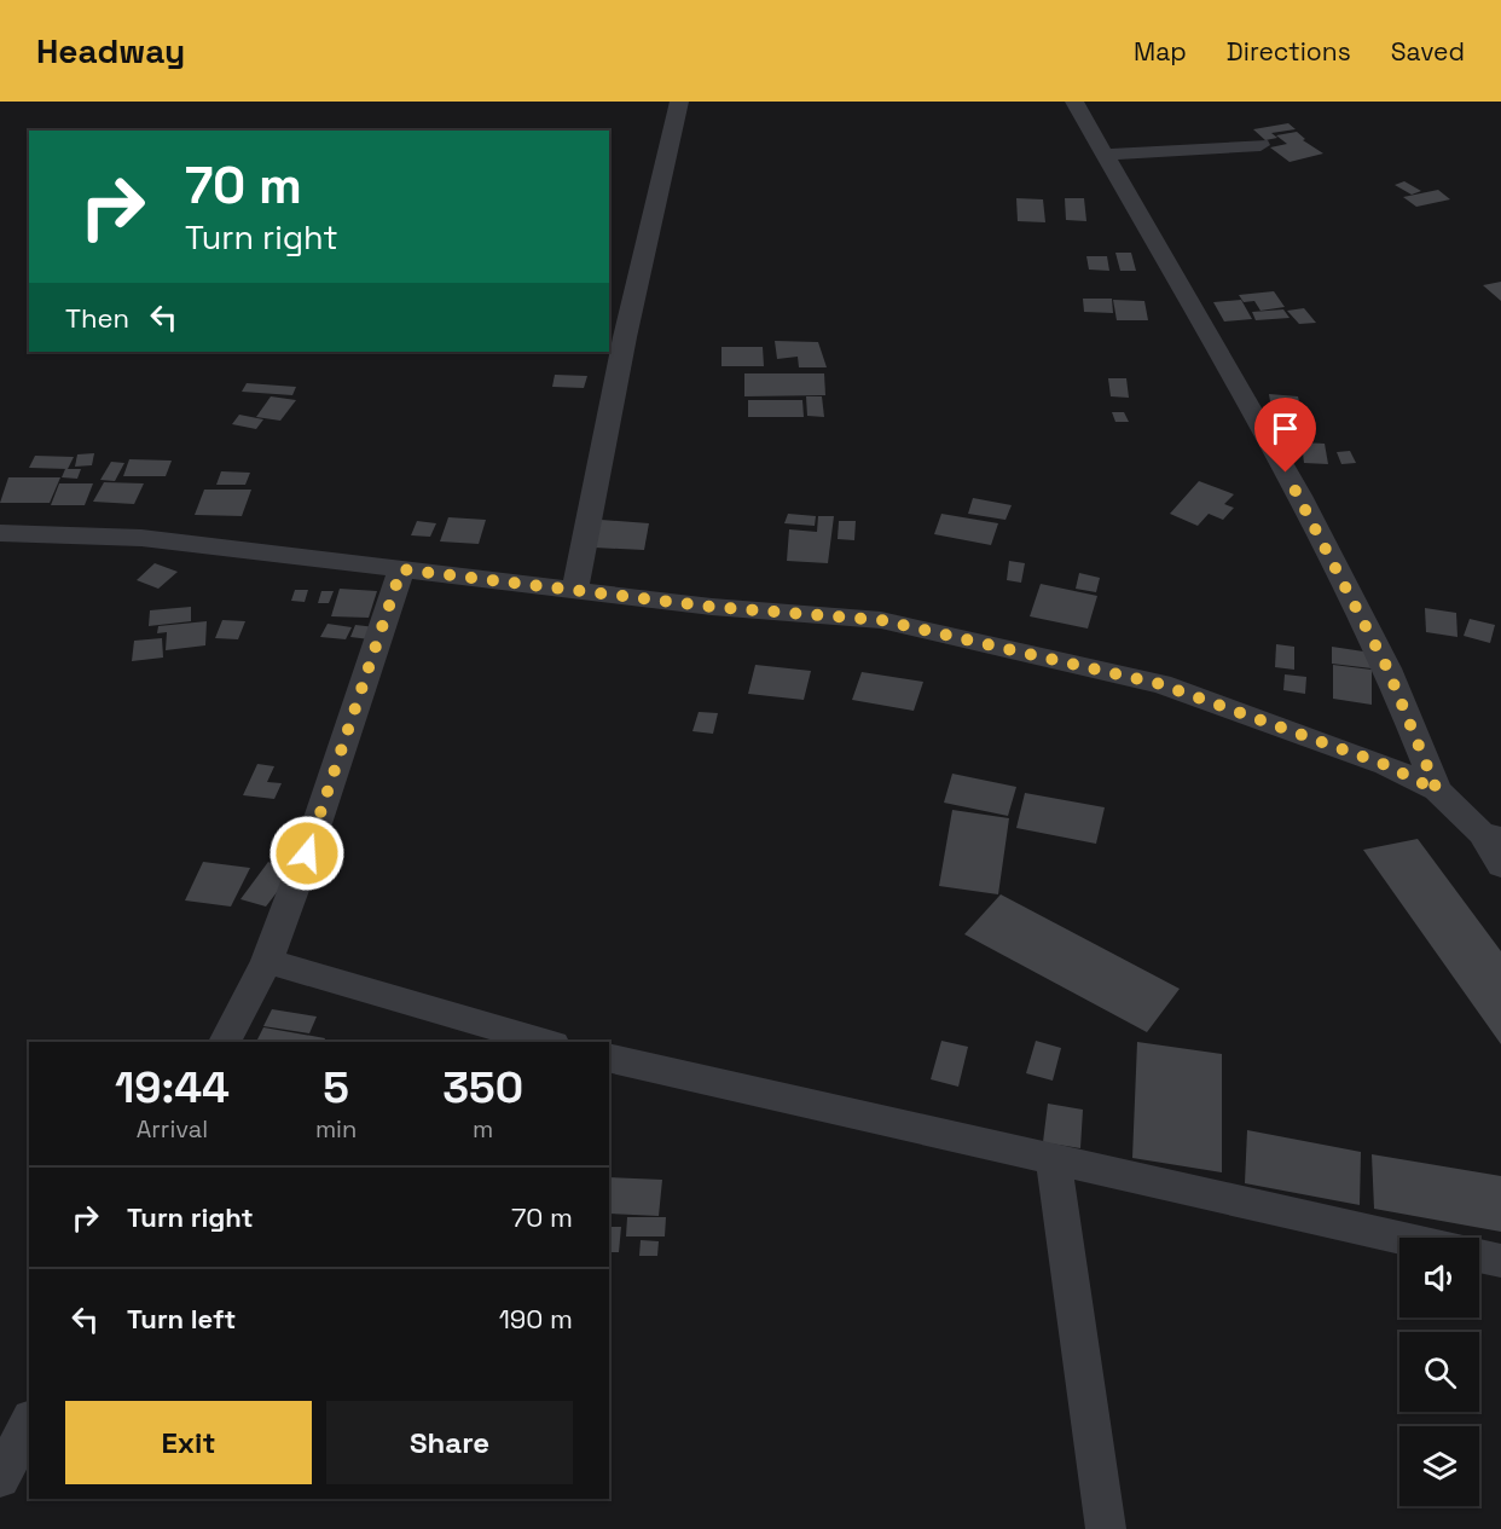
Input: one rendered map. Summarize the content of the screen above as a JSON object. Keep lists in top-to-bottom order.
{
  "page": {
    "header": "Headway",
    "nav": ["Map", "Directions", "Saved"],
    "turn": ["70 m", "Turn right"],
    "then": "Then",
    "eta": [
      "19:44",
      "Arrival",
      "5",
      "min",
      "350",
      "m"
    ],
    "list": [
      {
        "name": "Turn right",
        "value": "70 m"
      },
      {
        "name": "Turn left",
        "value": "190 m"
      }
    ],
    "buttons": ["Exit", "Share"]
  }
}
